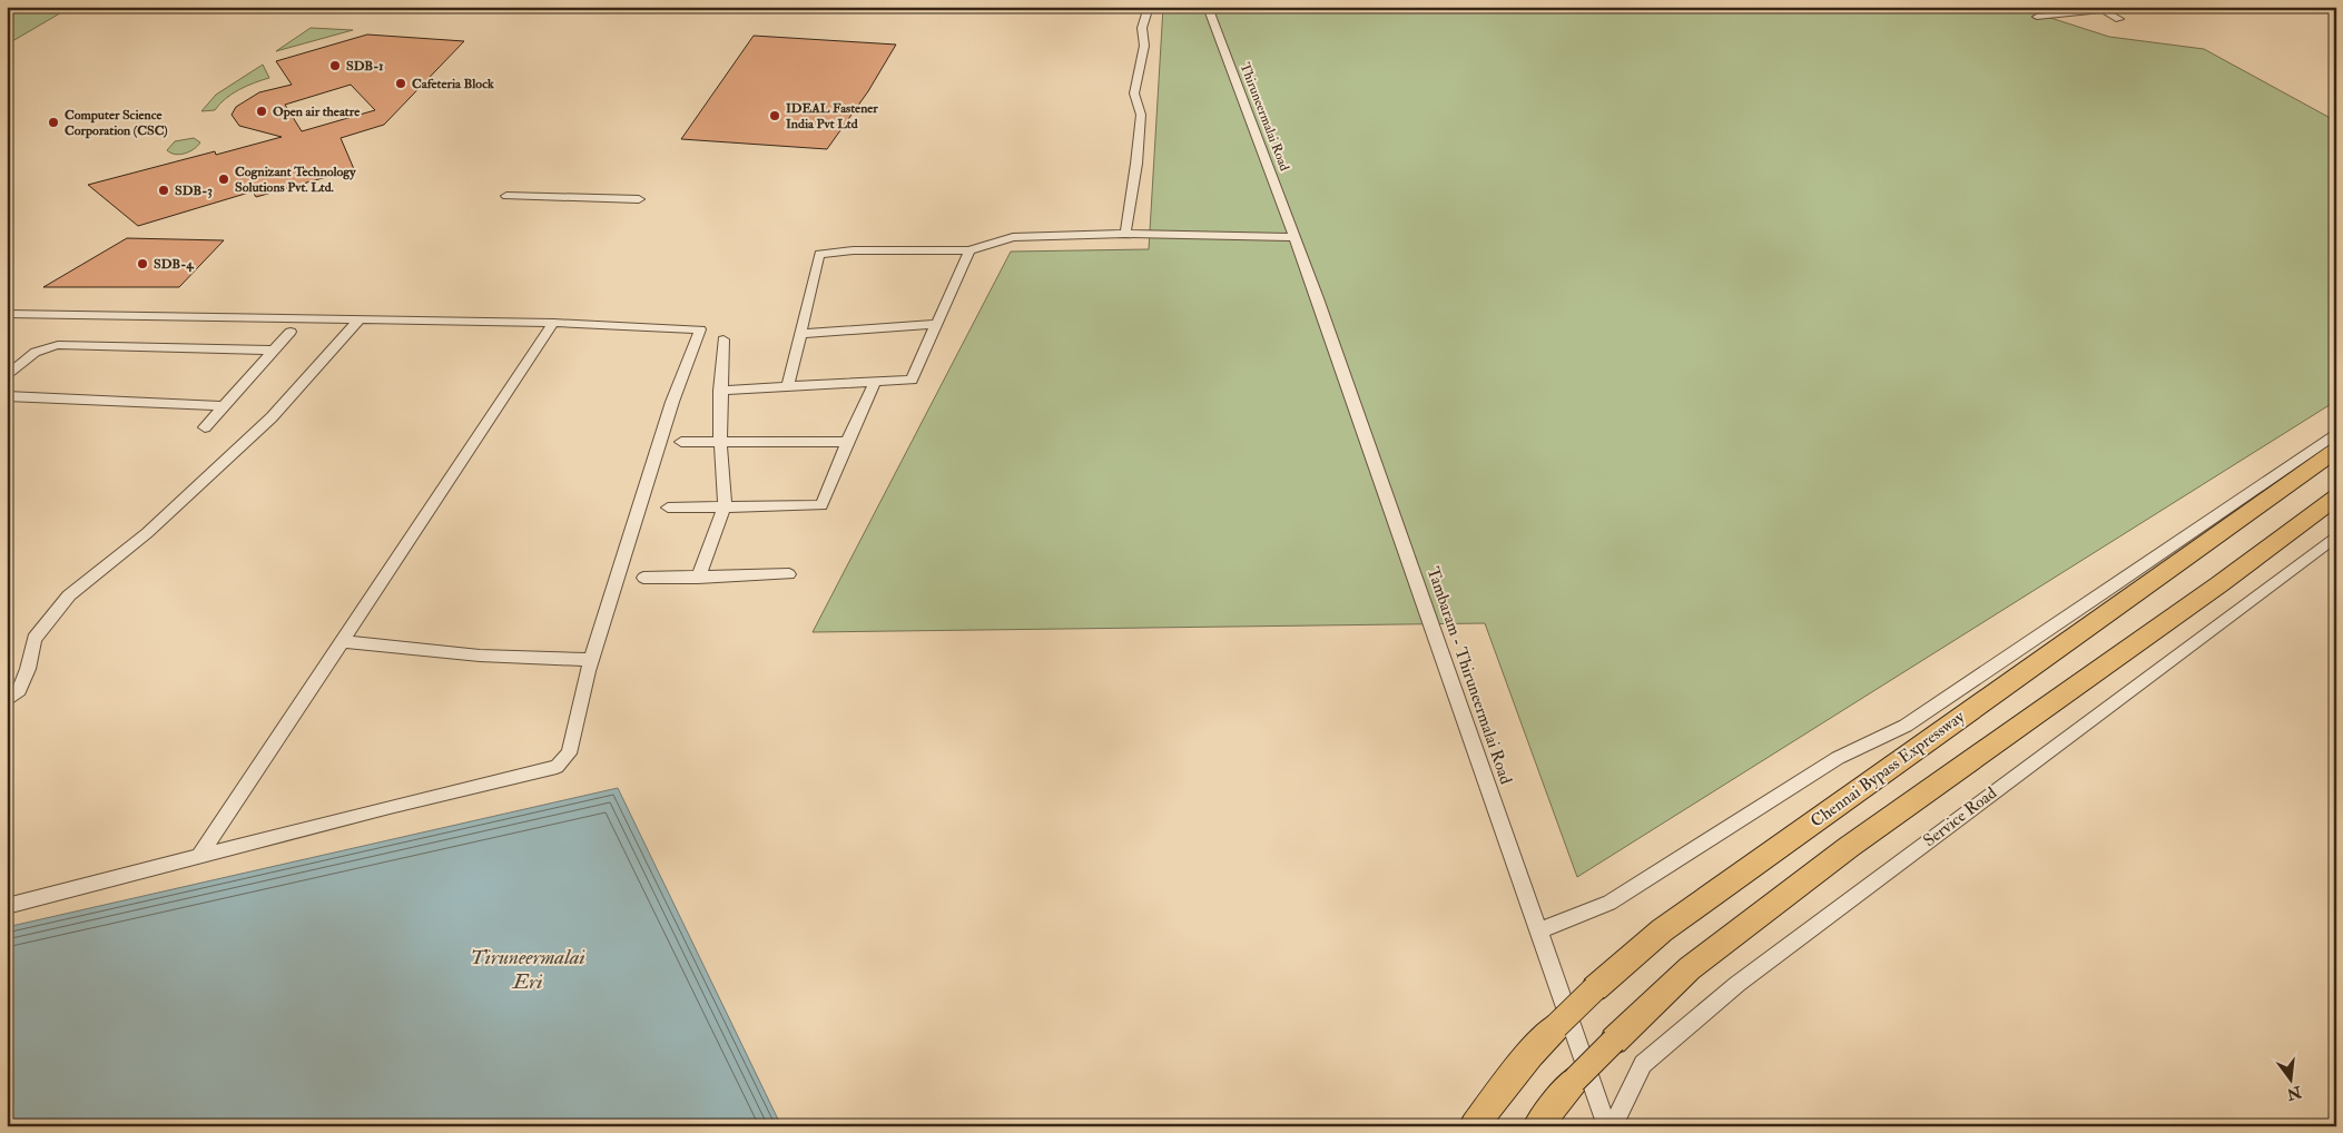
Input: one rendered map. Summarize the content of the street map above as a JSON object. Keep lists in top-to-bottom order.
{
  "streets": {
    "highway": ["Chennai Bypass Expressway"],
    "street": ["Thiruneermalai Road", "Tambaram - Thiruneermalai Road", "Service Road"]
  },
  "crossings": [
    ["Thiruneermalai Road", "Tambaram - Thiruneermalai Road"]
  ],
  "water": ["Tiruneermalai Eri"],
  "places": [
    "SDB-1",
    "Cafeteria Block",
    "Open air theatre",
    "IDEAL Fastener India Pvt Ltd",
    "Computer Science Corporation (CSC)",
    "Cognizant Technology Solutions Pvt. Ltd.",
    "SDB-3",
    "SDB-4"
  ],
  "north": "bottom"
}
